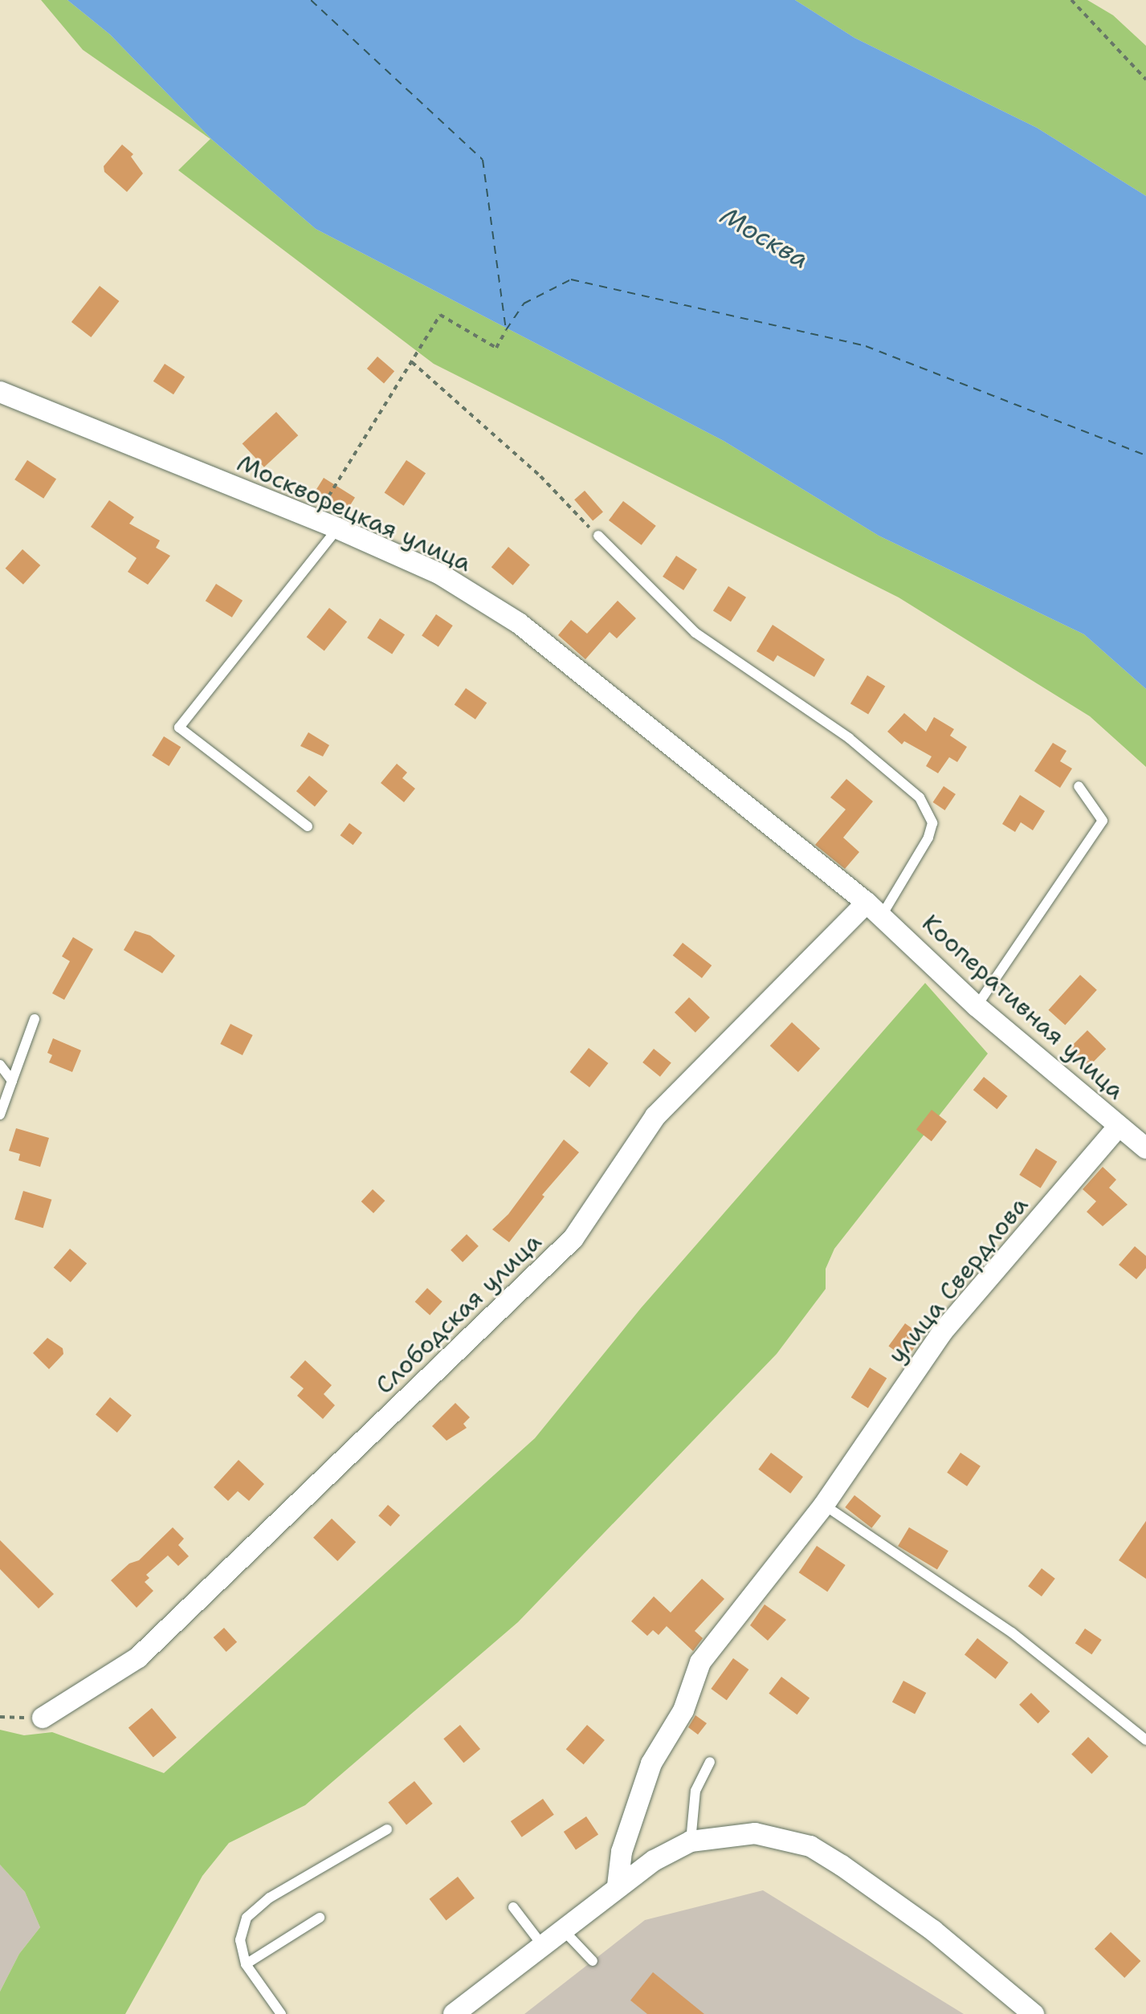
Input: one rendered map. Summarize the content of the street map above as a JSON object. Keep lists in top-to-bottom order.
{
  "streets": {
    "street": [
      "Москворецкая улица",
      "Кооперативная улица",
      "улица Свердлова",
      "Слободская улица"
    ]
  },
  "crossings": [
    ["Москворецкая улица", "Кооперативная улица"],
    ["Москворецкая улица", "Слободская улица"],
    ["Кооперативная улица", "улица Свердлова"],
    ["Кооперативная улица", "Слободская улица"]
  ],
  "water": ["Москва"]
}
